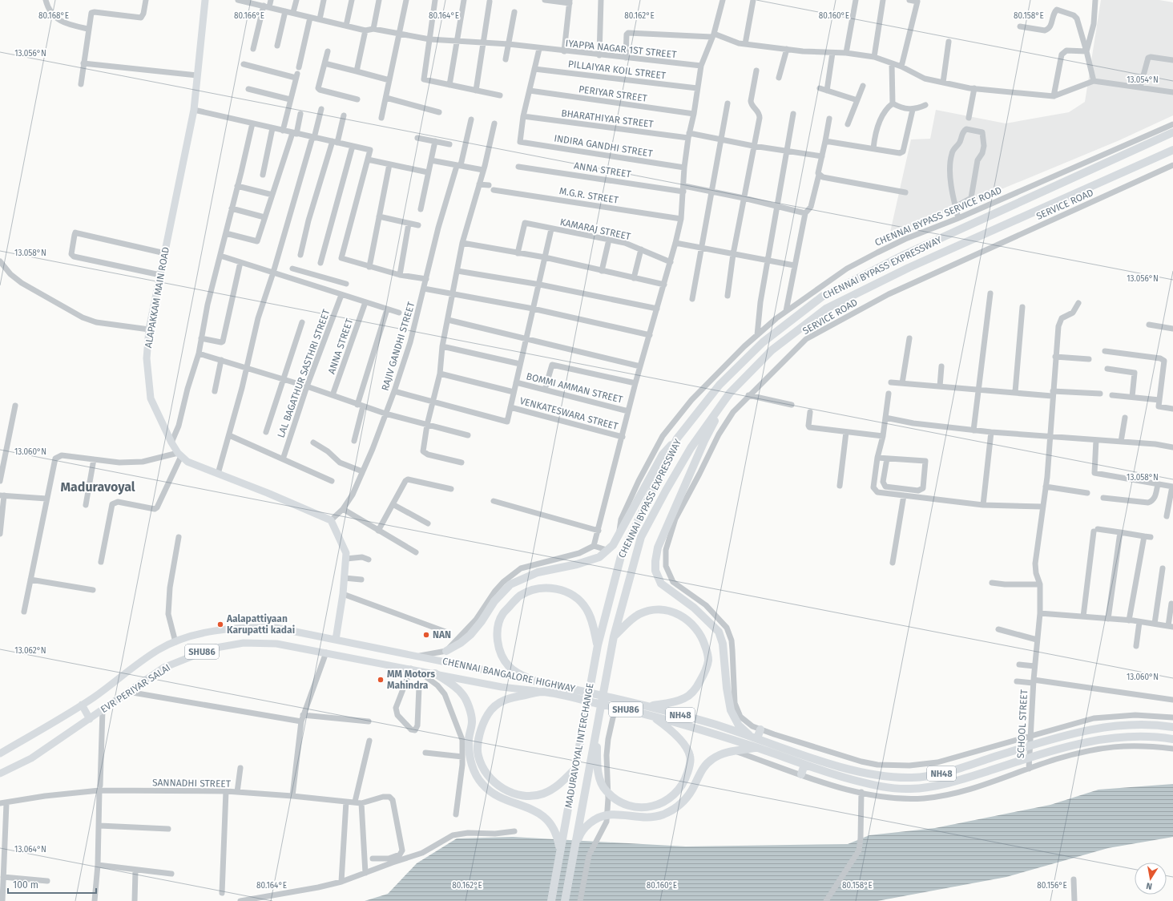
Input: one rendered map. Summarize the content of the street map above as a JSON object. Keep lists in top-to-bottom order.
{
  "streets": {
    "highway": [
      "CHENNAI BYPASS EXPRESSWAY",
      "SHU86",
      "CHENNAI BANGALORE HIGHWAY",
      "NH48",
      "MADURAVOYAL INTERCHANGE"
    ],
    "main road": ["ALAPAKKAM MAIN ROAD", "EVR PERIYAR SALAI"],
    "street": [
      "IYAPPA NAGAR 1ST STREET",
      "PILLAIYAR KOIL STREET",
      "PERIYAR STREET",
      "BHARATHIYAR STREET",
      "INDIRA GANDHI STREET",
      "ANNA STREET",
      "M.G.R. STREET",
      "SERVICE ROAD",
      "CHENNAI BYPASS SERVICE ROAD",
      "KAMARAJ STREET",
      "RAJIV GANDHI STREET",
      "LAL BAGATHUR SASTHRI STREET",
      "BOMMI AMMAN STREET",
      "VENKATESWARA STREET",
      "SCHOOL STREET",
      "SANNADHI STREET"
    ]
  },
  "crossings": [
    ["BHARATHIYAR STREET", "INDIRA GANDHI STREET"],
    ["CHENNAI BYPASS EXPRESSWAY", "MADURAVOYAL INTERCHANGE"],
    ["ALAPAKKAM MAIN ROAD", "RAJIV GANDHI STREET"],
    ["CHENNAI BANGALORE HIGHWAY", "EVR PERIYAR SALAI"],
    ["CHENNAI BANGALORE HIGHWAY", "NH48"],
    ["NH48", "SCHOOL STREET"]
  ],
  "districts": ["Maduravoyal"],
  "places": ["Aalapattiyaan Karupatti kadai", "NAN", "MM Motors Mahindra"],
  "scale_bar": "100 m",
  "north": "bottom",
  "coordinates": [
    "80.168°E",
    "80.166°E",
    "80.164°E",
    "80.162°E",
    "80.160°E",
    "80.158°E",
    "13.056°N",
    "13.054°N",
    "13.058°N",
    "13.060°N",
    "13.062°N",
    "13.064°N",
    "80.156°E"
  ]
}
